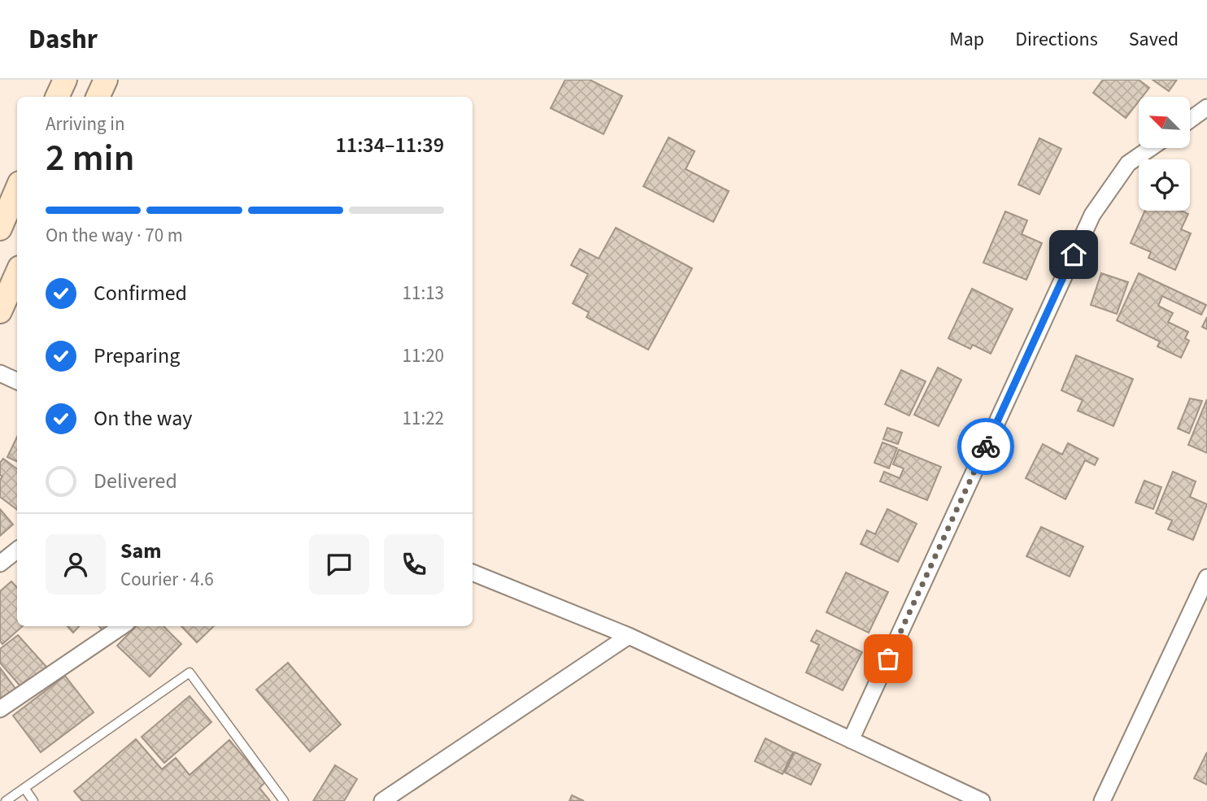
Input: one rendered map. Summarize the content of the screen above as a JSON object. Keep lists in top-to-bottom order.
{
  "north": "top left",
  "page": {
    "header": "Dashr",
    "nav": ["Map", "Directions", "Saved"],
    "heading": ["2 min", "Arriving in", "11:34–11:39"],
    "panel": ["Sam", "Courier · 4.6"],
    "bar": "On the way · 70 m",
    "list": [
      ["Confirmed", "11:13"],
      ["Preparing", "11:20"],
      ["On the way", "11:22"],
      "Delivered"
    ]
  }
}
